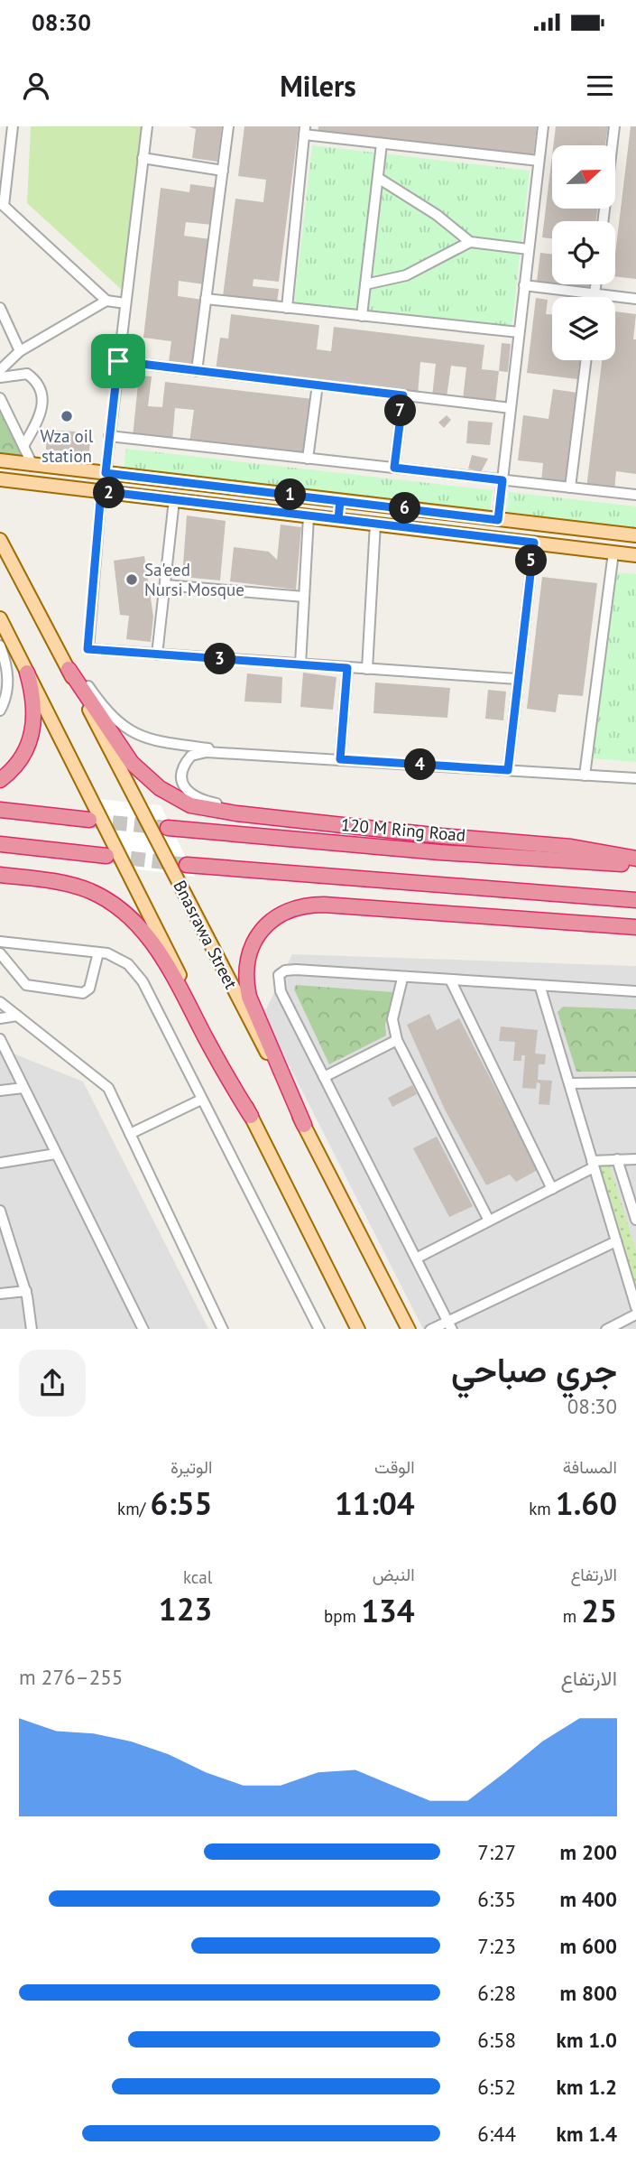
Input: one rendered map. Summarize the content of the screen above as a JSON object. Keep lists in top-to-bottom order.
{
  "streets": {
    "highway": ["120 M Ring Road"],
    "main road": ["Bnasrawa Street"]
  },
  "places": ["Wza oil station", "Sa'eed Nursi Mosque"],
  "north": "right",
  "page": {
    "status": "08:30",
    "header": "Milers",
    "pins": [
      "7",
      "2",
      "1",
      "6",
      "5",
      "3",
      "4"
    ],
    "heading": ["جري صباحي", "08:30"],
    "stats": [
      ["المسافة", "1.60 km"],
      ["الوقت", "11:04"],
      ["الوتيرة", "6:55 /km"],
      ["الارتفاع", "25 m"],
      ["النبض", "134 bpm"],
      ["kcal", "123"]
    ],
    "chart": ["الارتفاع", "255–276 m"],
    "list": [
      {
        "name": "200 m",
        "note": "7:27"
      },
      {
        "name": "400 m",
        "note": "6:35"
      },
      {
        "name": "600 m",
        "note": "7:23"
      },
      {
        "name": "800 m",
        "note": "6:28"
      },
      {
        "name": "1.0 km",
        "note": "6:58"
      },
      {
        "name": "1.2 km",
        "note": "6:52"
      },
      {
        "name": "1.4 km",
        "note": "6:44"
      }
    ]
  }
}
